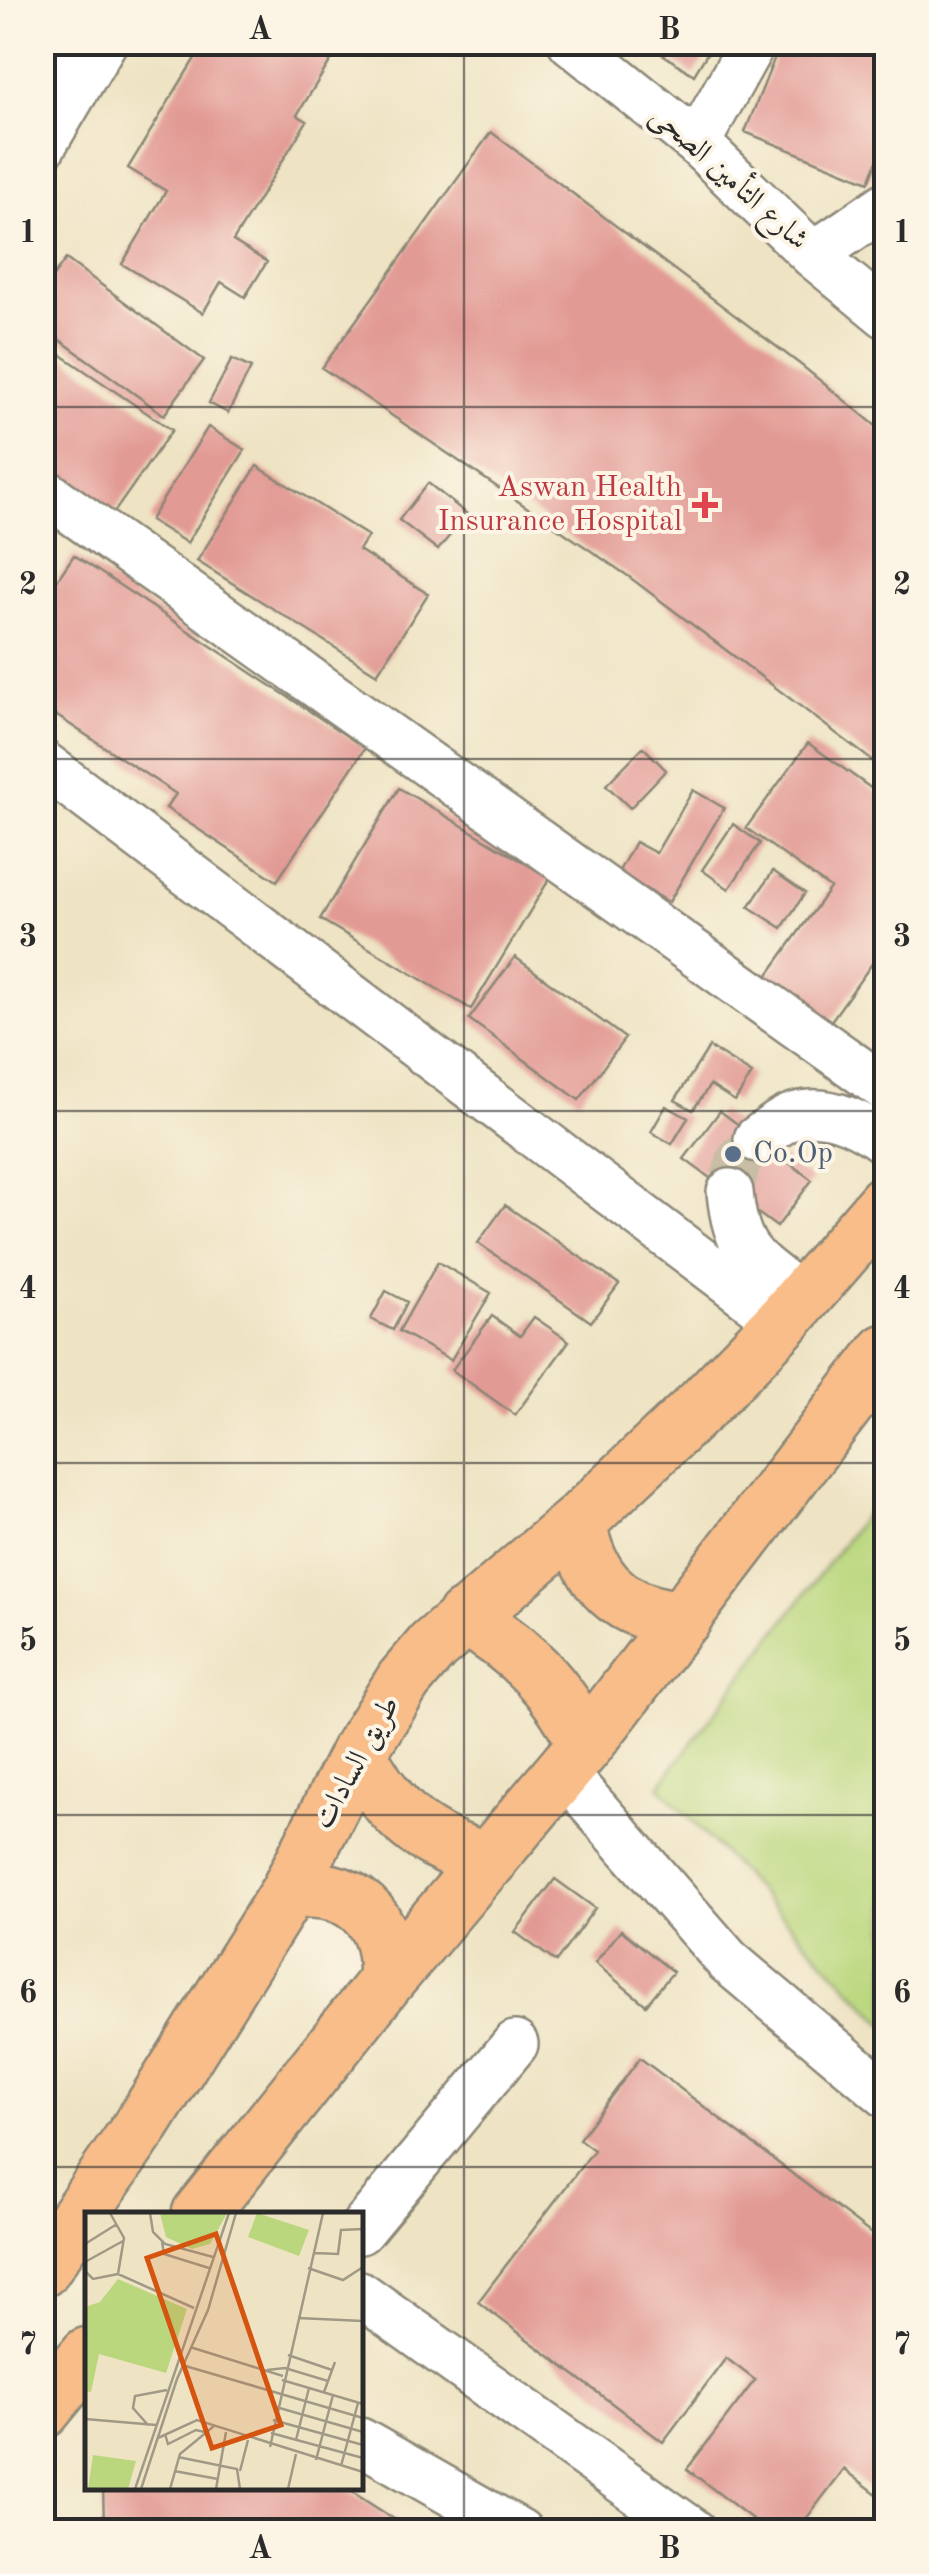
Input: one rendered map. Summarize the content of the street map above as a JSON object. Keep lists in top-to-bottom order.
{
  "streets": {
    "main road": ["طريق السادات"],
    "street": ["شارع التأمين الصحى"]
  },
  "places": {
    "health": ["Aswan Health Insurance Hospital"],
    "other": ["Co.Op"]
  },
  "grid": {
    "columns": ["A", "B"],
    "rows": [
      "1",
      "2",
      "3",
      "4",
      "5",
      "6",
      "7"
    ]
  }
}
